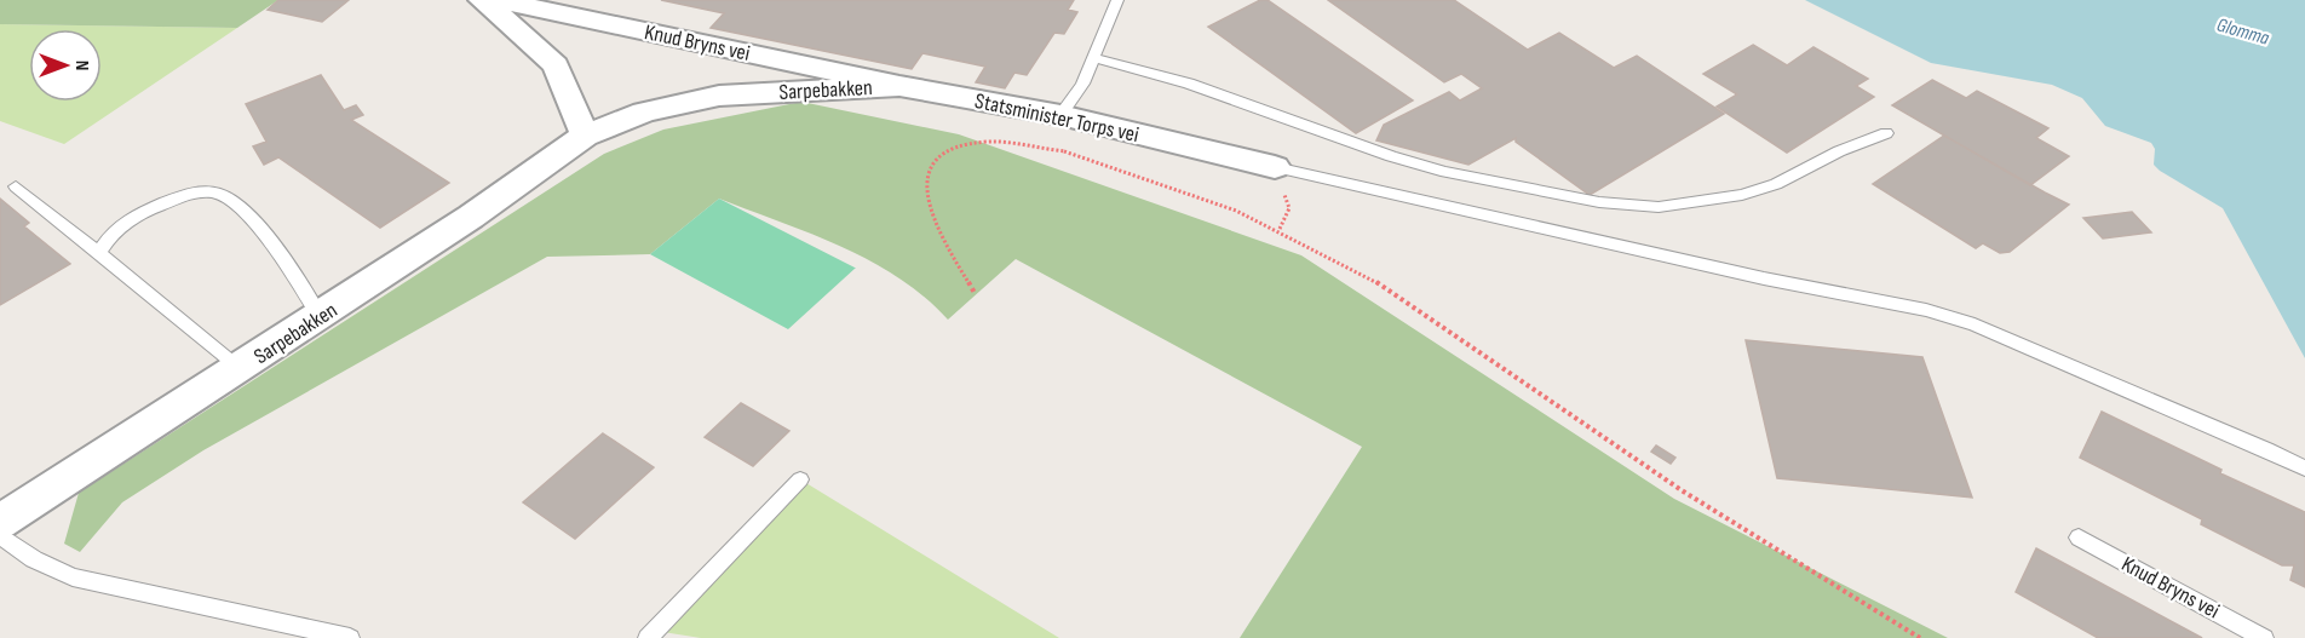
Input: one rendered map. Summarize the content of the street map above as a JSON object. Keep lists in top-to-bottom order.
{
  "streets": {
    "street": ["Knud Bryns vei", "Sarpebakken", "Statsminister Torps vei"]
  },
  "crossings": [
    ["Knud Bryns vei", "Sarpebakken"],
    ["Knud Bryns vei", "Statsminister Torps vei"],
    ["Sarpebakken", "Statsminister Torps vei"]
  ],
  "water": ["Glomma"],
  "north": "right"
}
